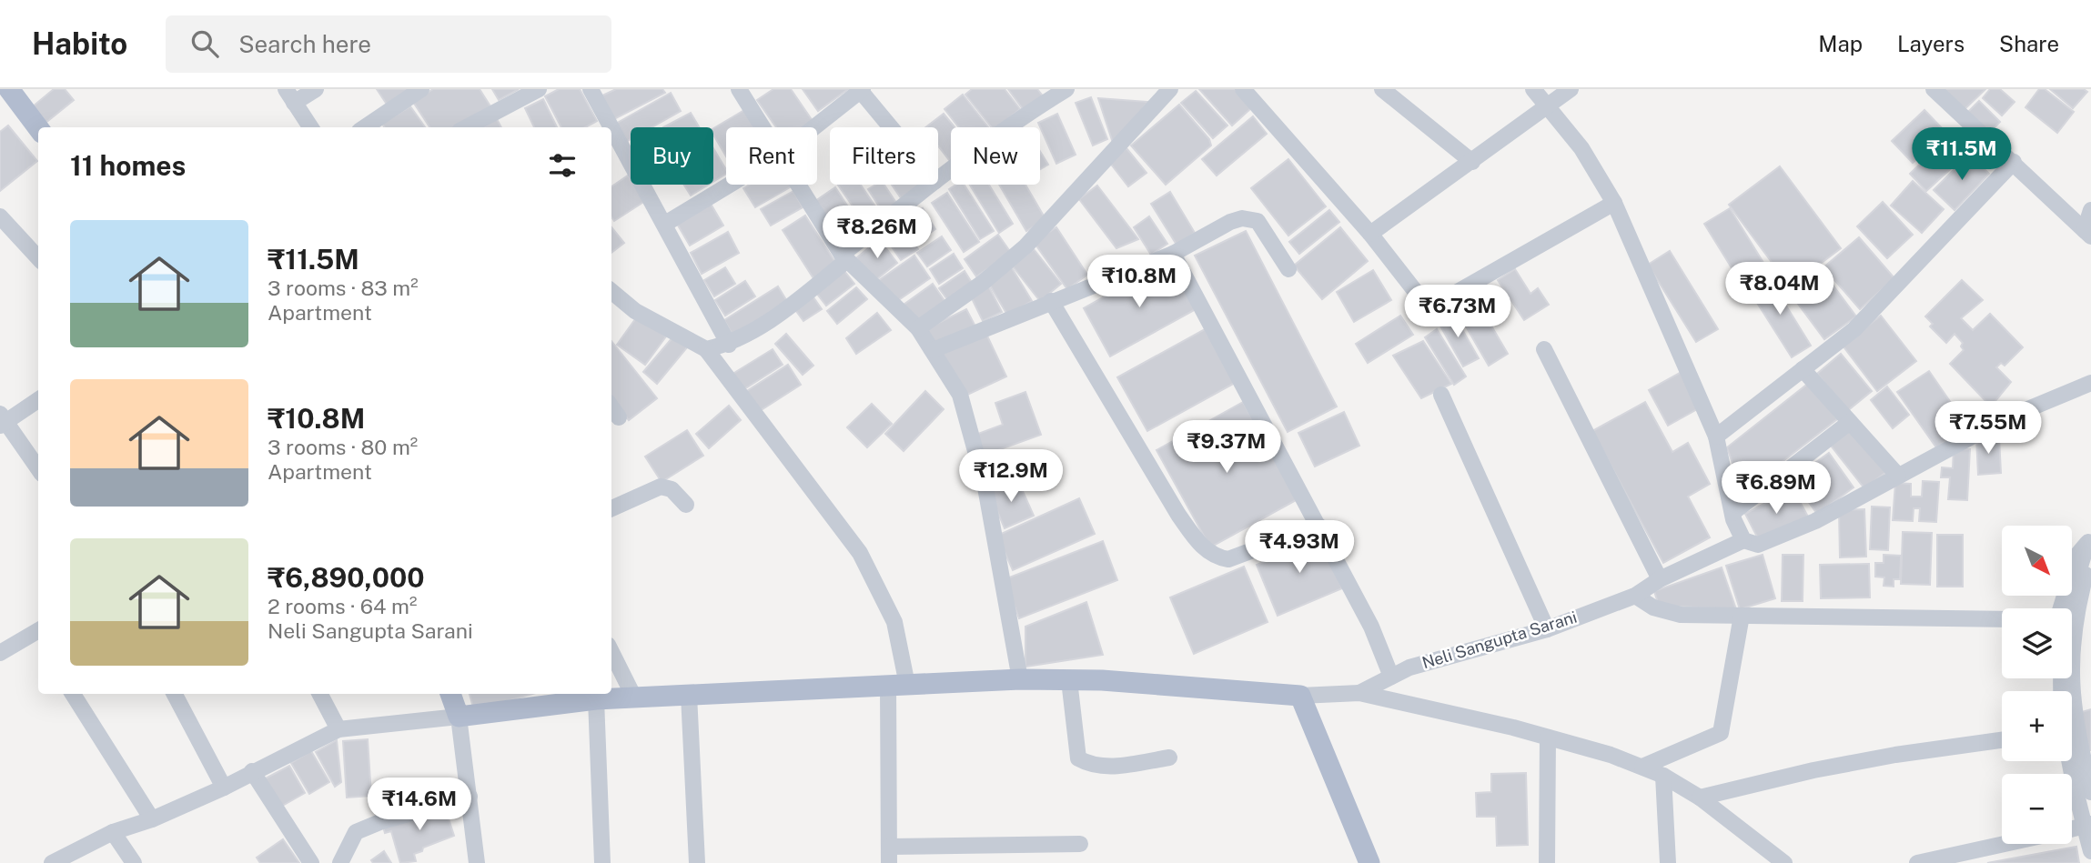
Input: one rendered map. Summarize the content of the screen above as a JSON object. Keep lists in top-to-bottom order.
{
  "streets": {
    "street": ["Neli Sangupta Sarani"]
  },
  "north": "bottom right",
  "page": {
    "header": "Habito",
    "search": "Search here",
    "nav": ["Map", "Layers", "Share"],
    "price": [
      "₹11.5M",
      "₹8.26M",
      "₹10.8M",
      "₹8.04M",
      "₹6.73M",
      "₹7.55M",
      "₹9.37M",
      "₹12.9M",
      "₹6.89M",
      "₹4.93M",
      "₹14.6M"
    ],
    "chip": [
      "Buy",
      "Rent",
      "Filters",
      "New"
    ],
    "heading": "11 homes",
    "list": [
      {
        "name": "₹11.5M",
        "note": "3 rooms · 83 m² · Apartment"
      },
      {
        "name": "₹10.8M",
        "note": "3 rooms · 80 m² · Apartment"
      },
      {
        "name": "₹6,890,000",
        "note": "2 rooms · 64 m² · Neli Sangupta Sarani"
      }
    ],
    "map_buttons": ["+", "−"]
  }
}
